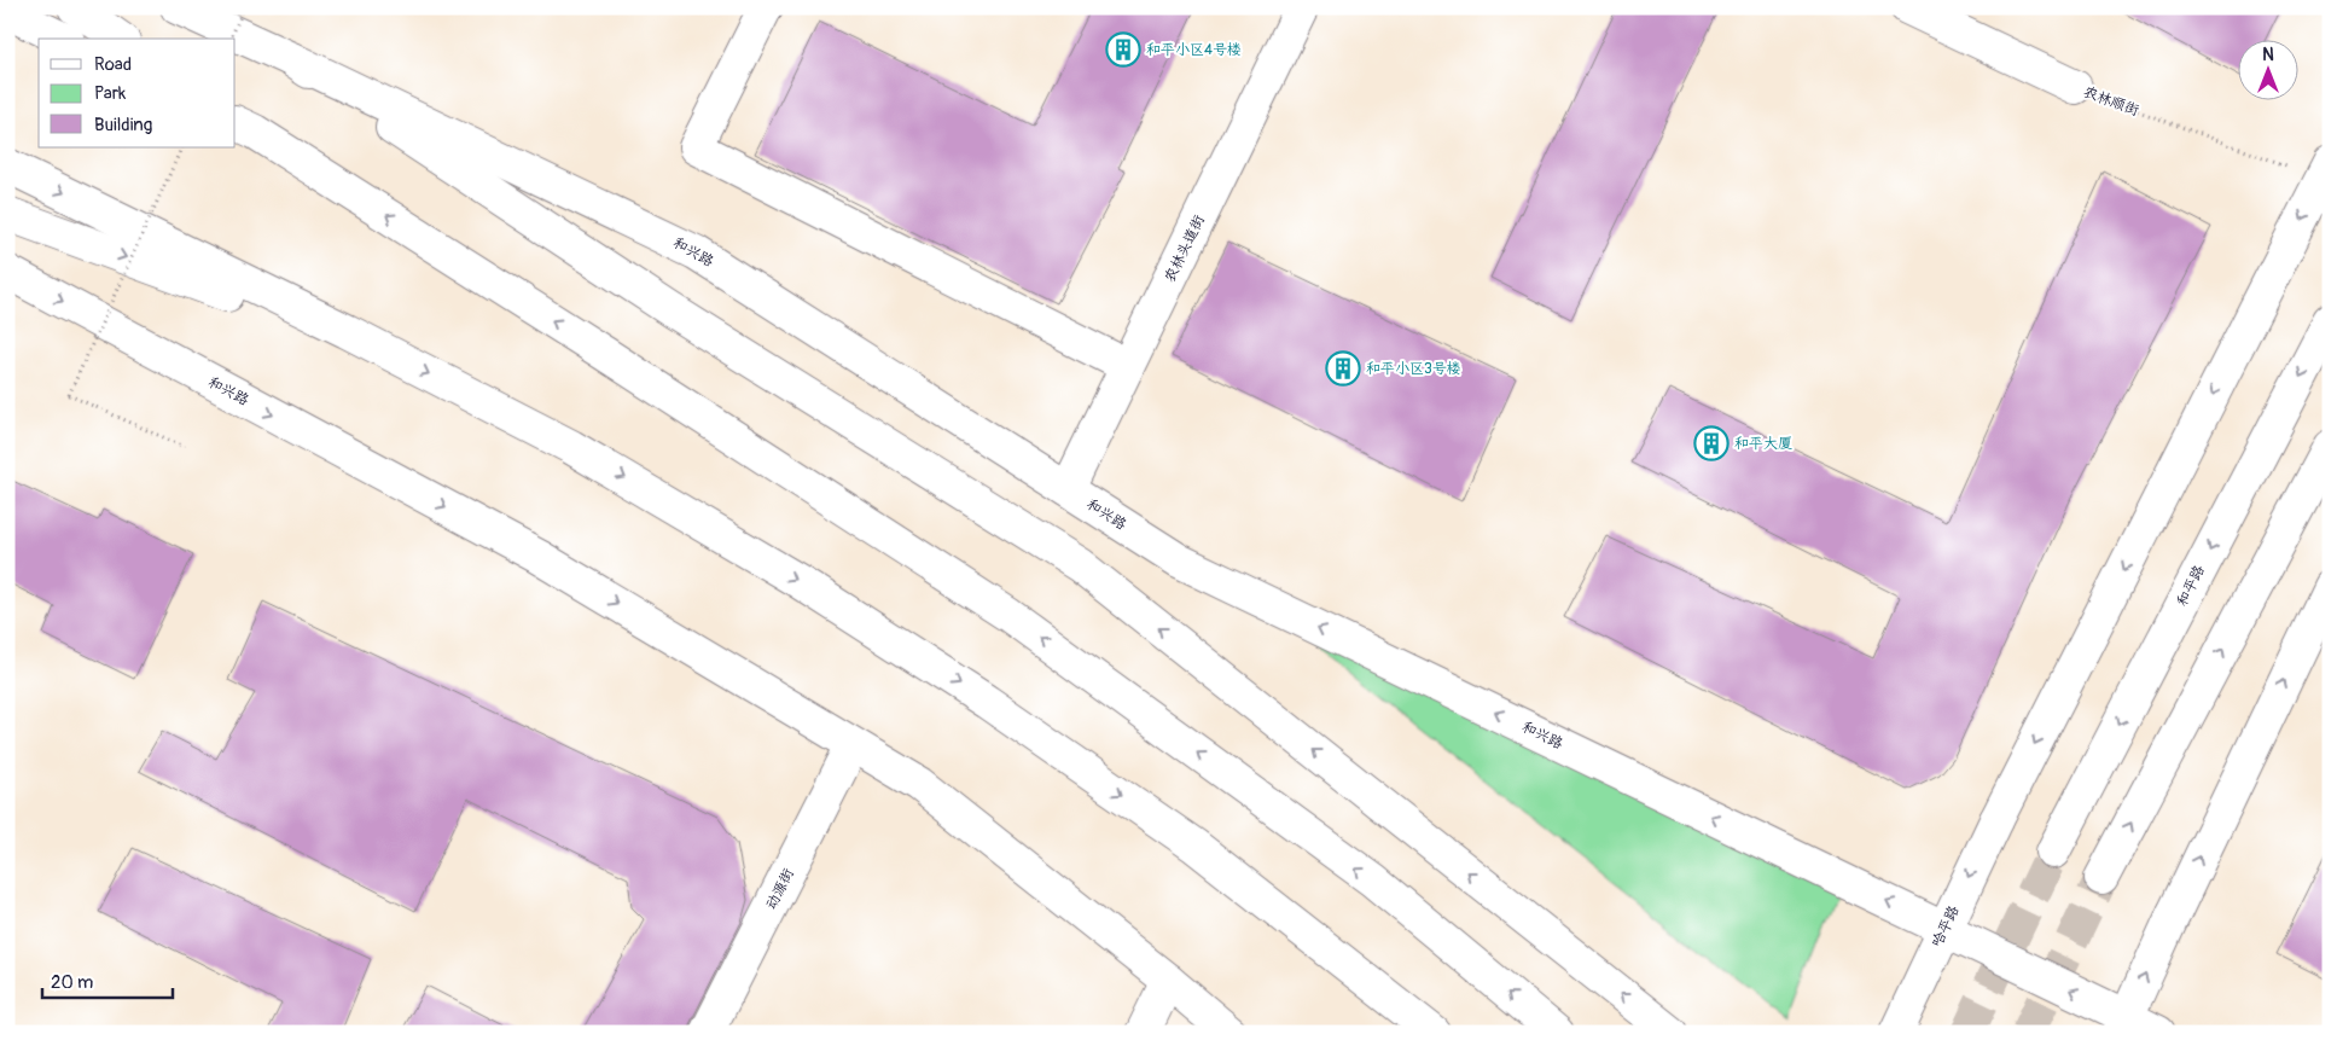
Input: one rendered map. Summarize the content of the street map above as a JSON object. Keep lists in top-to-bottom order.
{
  "streets": {
    "main road": [
      "农林顺街",
      "农林头道街",
      "和兴路",
      "和平路",
      "动源街",
      "哈平路"
    ]
  },
  "crossings": [
    ["农林顺街", "哈平路"],
    ["农林头道街", "和兴路"],
    ["和兴路", "动源街"],
    ["和兴路", "哈平路"]
  ],
  "places": {
    "building": ["和平小区4号楼", "和平小区3号楼", "和平大厦"]
  },
  "legend": ["Road", "Park", "Building"],
  "scale_bar": "20 m",
  "north": "top"
}
